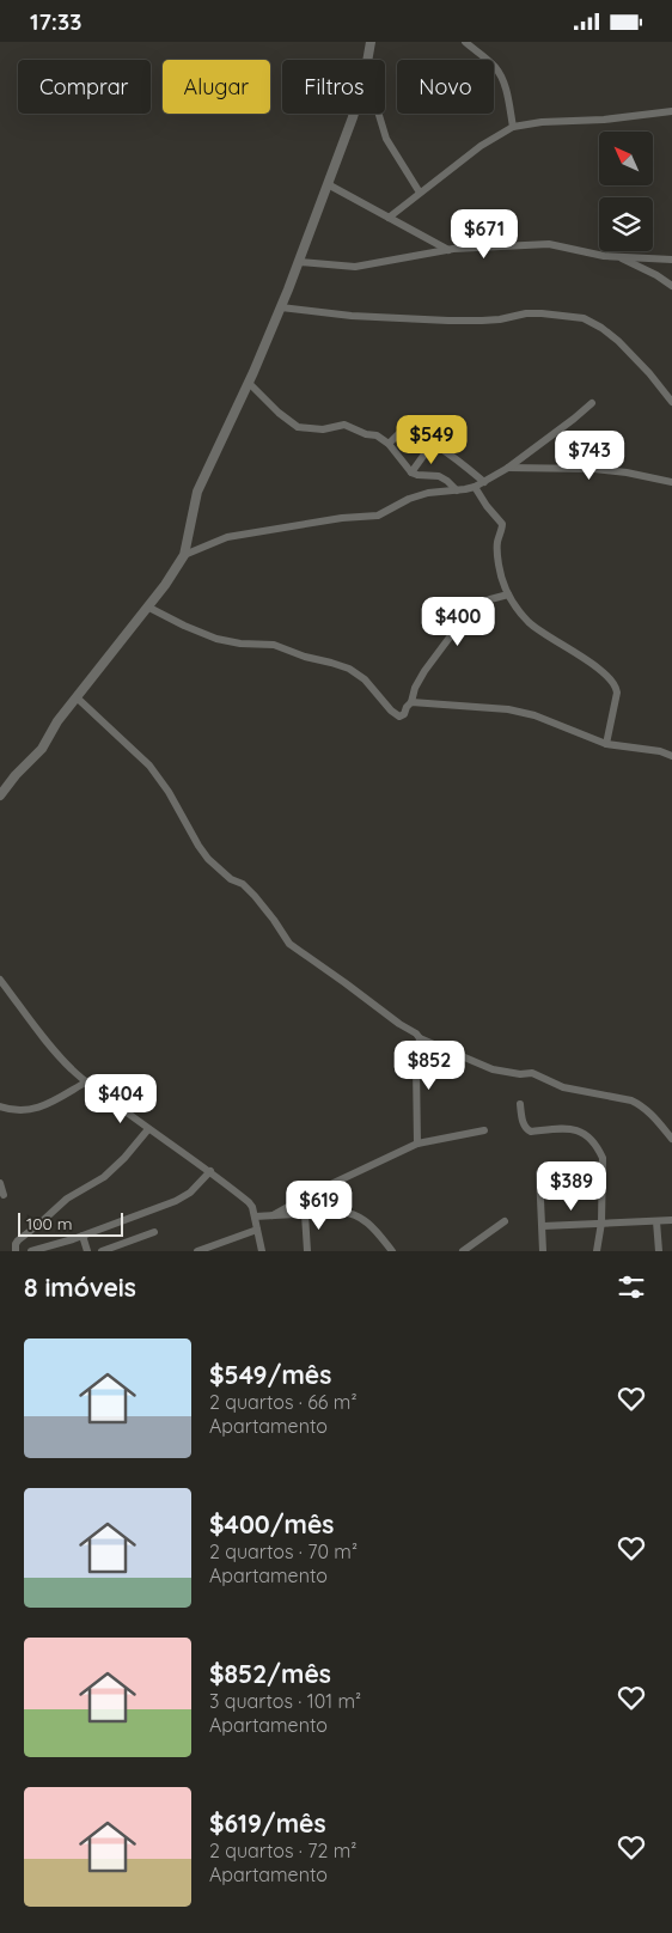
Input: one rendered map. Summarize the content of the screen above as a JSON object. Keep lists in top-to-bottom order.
{
  "scale_bar": "100 m",
  "north": "top left",
  "page": {
    "status": "17:33",
    "chip": [
      "Comprar",
      "Alugar",
      "Filtros",
      "Novo"
    ],
    "price": [
      "$671",
      "$549",
      "$743",
      "$400",
      "$852",
      "$404",
      "$389",
      "$619"
    ],
    "scale": "100 m",
    "heading": "8 imóveis",
    "list": [
      {
        "name": "$549/mês",
        "note": "2 quartos · 66 m² · Apartamento"
      },
      {
        "name": "$400/mês",
        "note": "2 quartos · 70 m² · Apartamento"
      },
      {
        "name": "$852/mês",
        "note": "3 quartos · 101 m² · Apartamento"
      },
      {
        "name": "$619/mês",
        "note": "2 quartos · 72 m² · Apartamento"
      }
    ]
  }
}
